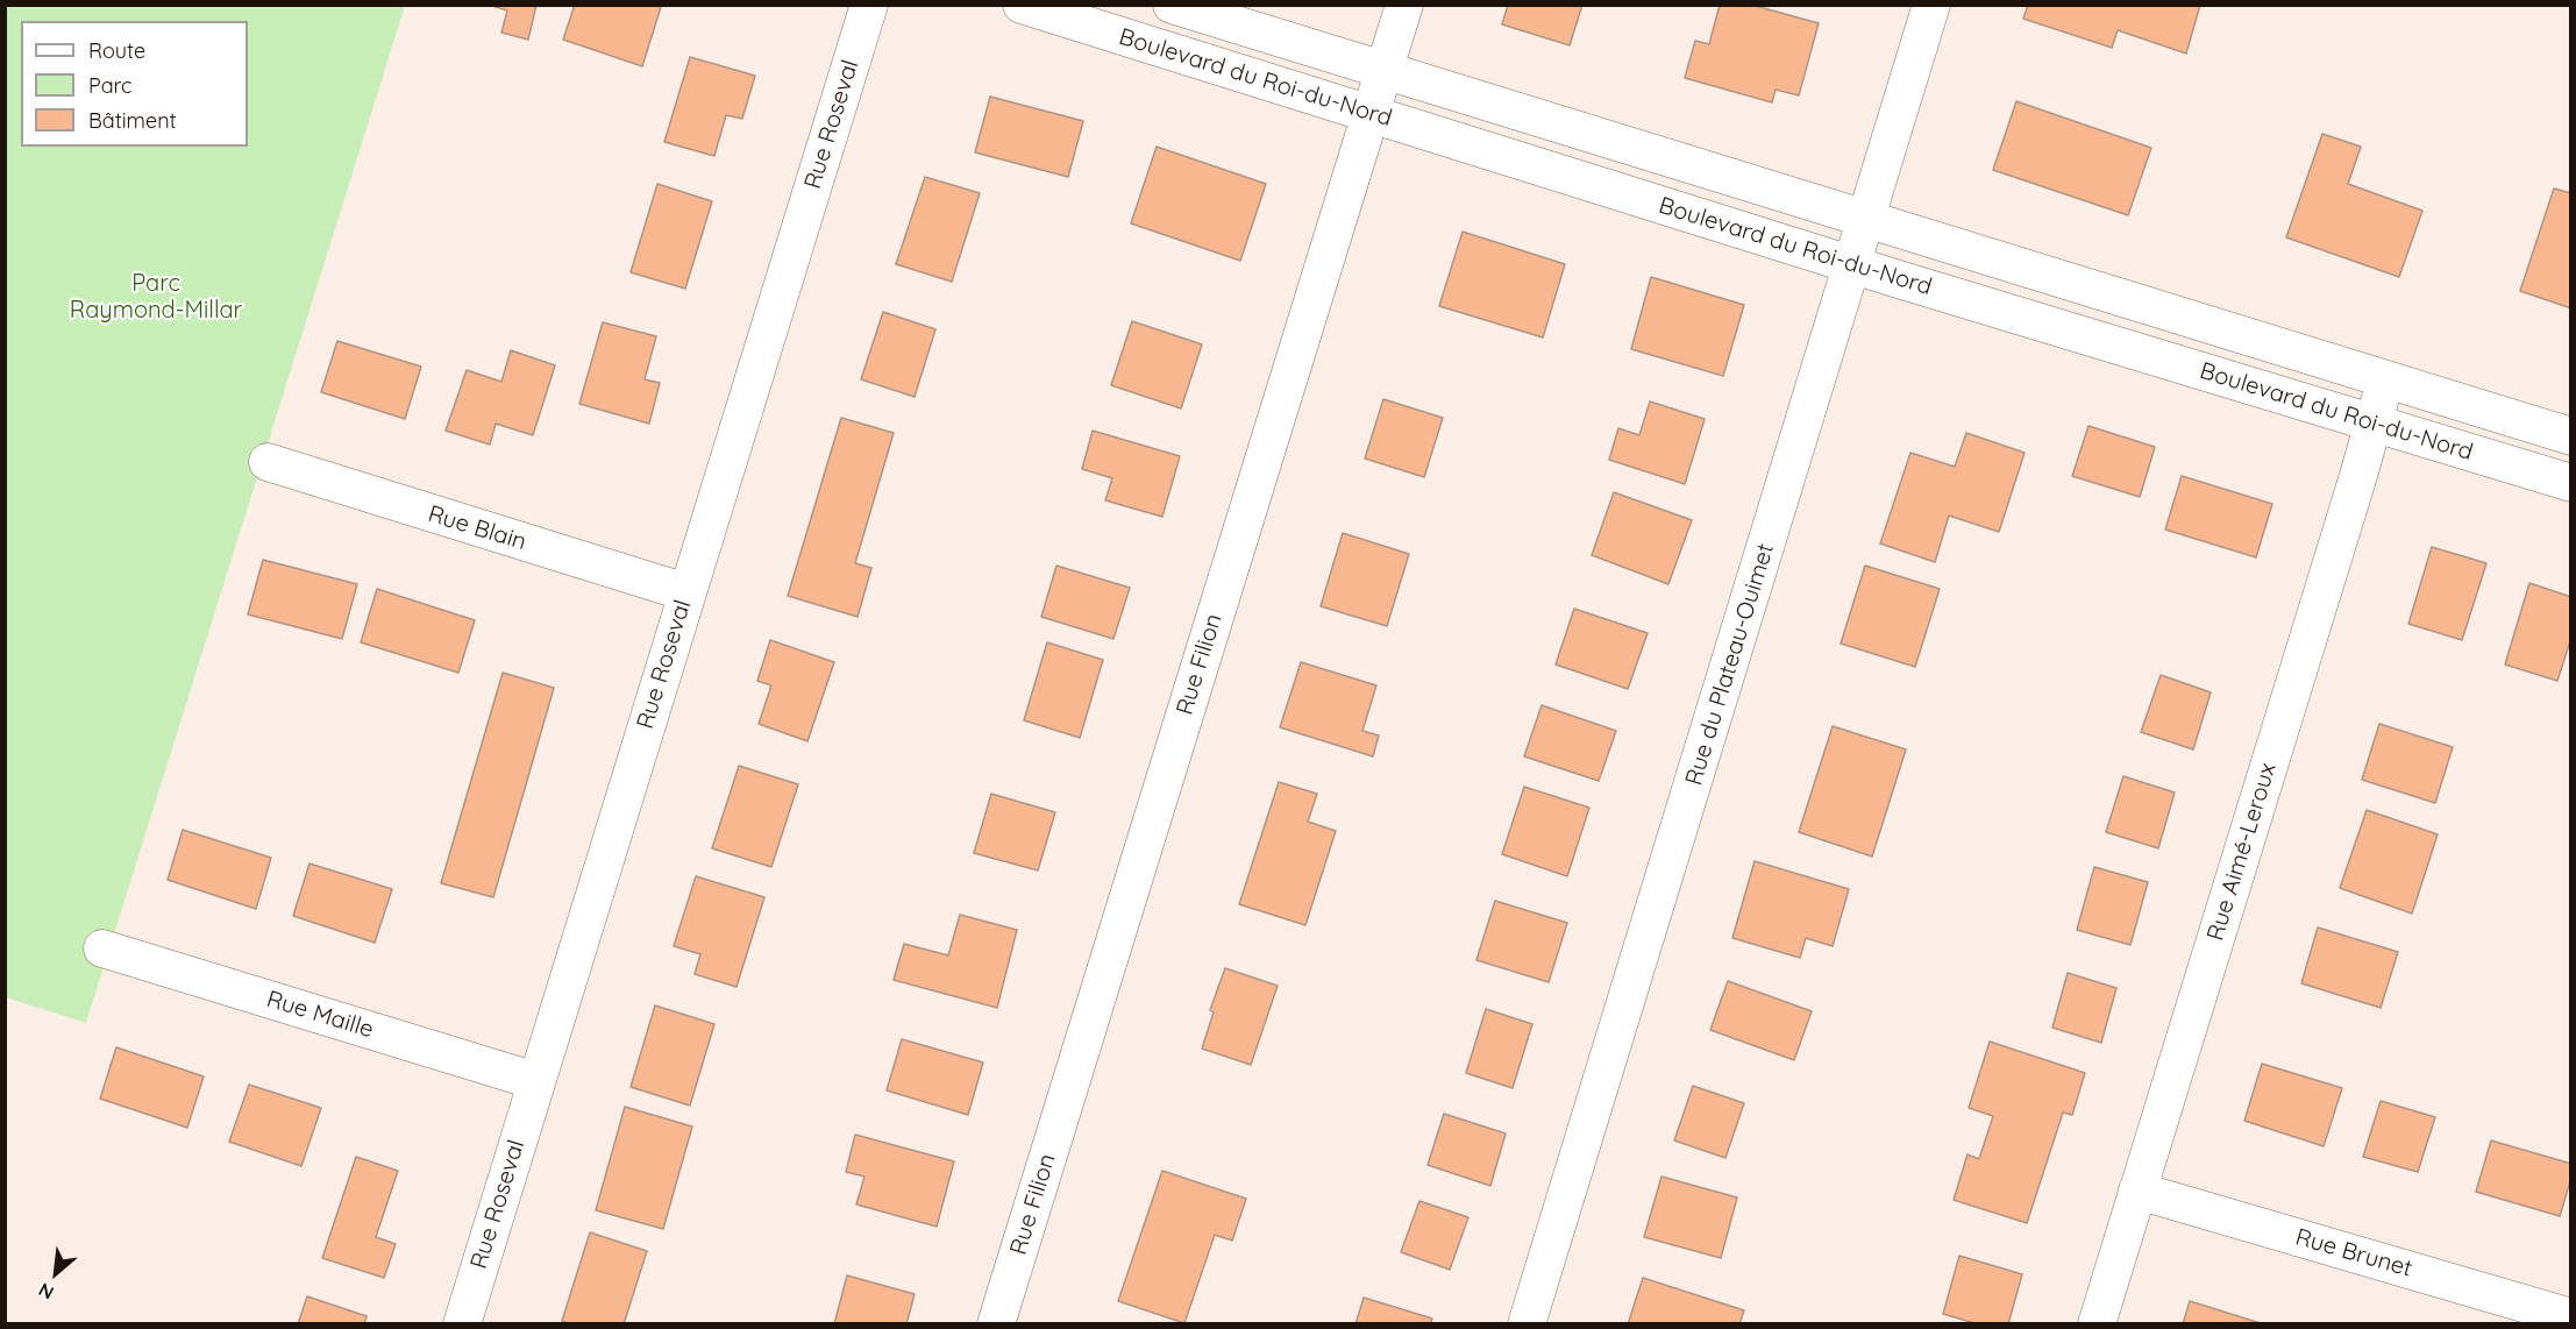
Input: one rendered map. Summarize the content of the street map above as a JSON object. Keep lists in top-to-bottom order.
{
  "streets": {
    "street": [
      "Boulevard du Roi-du-Nord",
      "Rue Roseval",
      "Rue Blain",
      "Rue Filion",
      "Rue du Plateau-Ouimet",
      "Rue Aimé-Leroux",
      "Rue Maille",
      "Rue Brunet"
    ]
  },
  "crossings": [
    ["Boulevard du Roi-du-Nord", "Rue Filion"],
    ["Boulevard du Roi-du-Nord", "Rue du Plateau-Ouimet"],
    ["Boulevard du Roi-du-Nord", "Rue Aimé-Leroux"],
    ["Rue Roseval", "Rue Blain"],
    ["Rue Roseval", "Rue Maille"],
    ["Rue Aimé-Leroux", "Rue Brunet"]
  ],
  "parks": ["Parc Raymond-Millar"],
  "legend": ["Route", "Parc", "Bâtiment"],
  "north": "bottom left"
}
